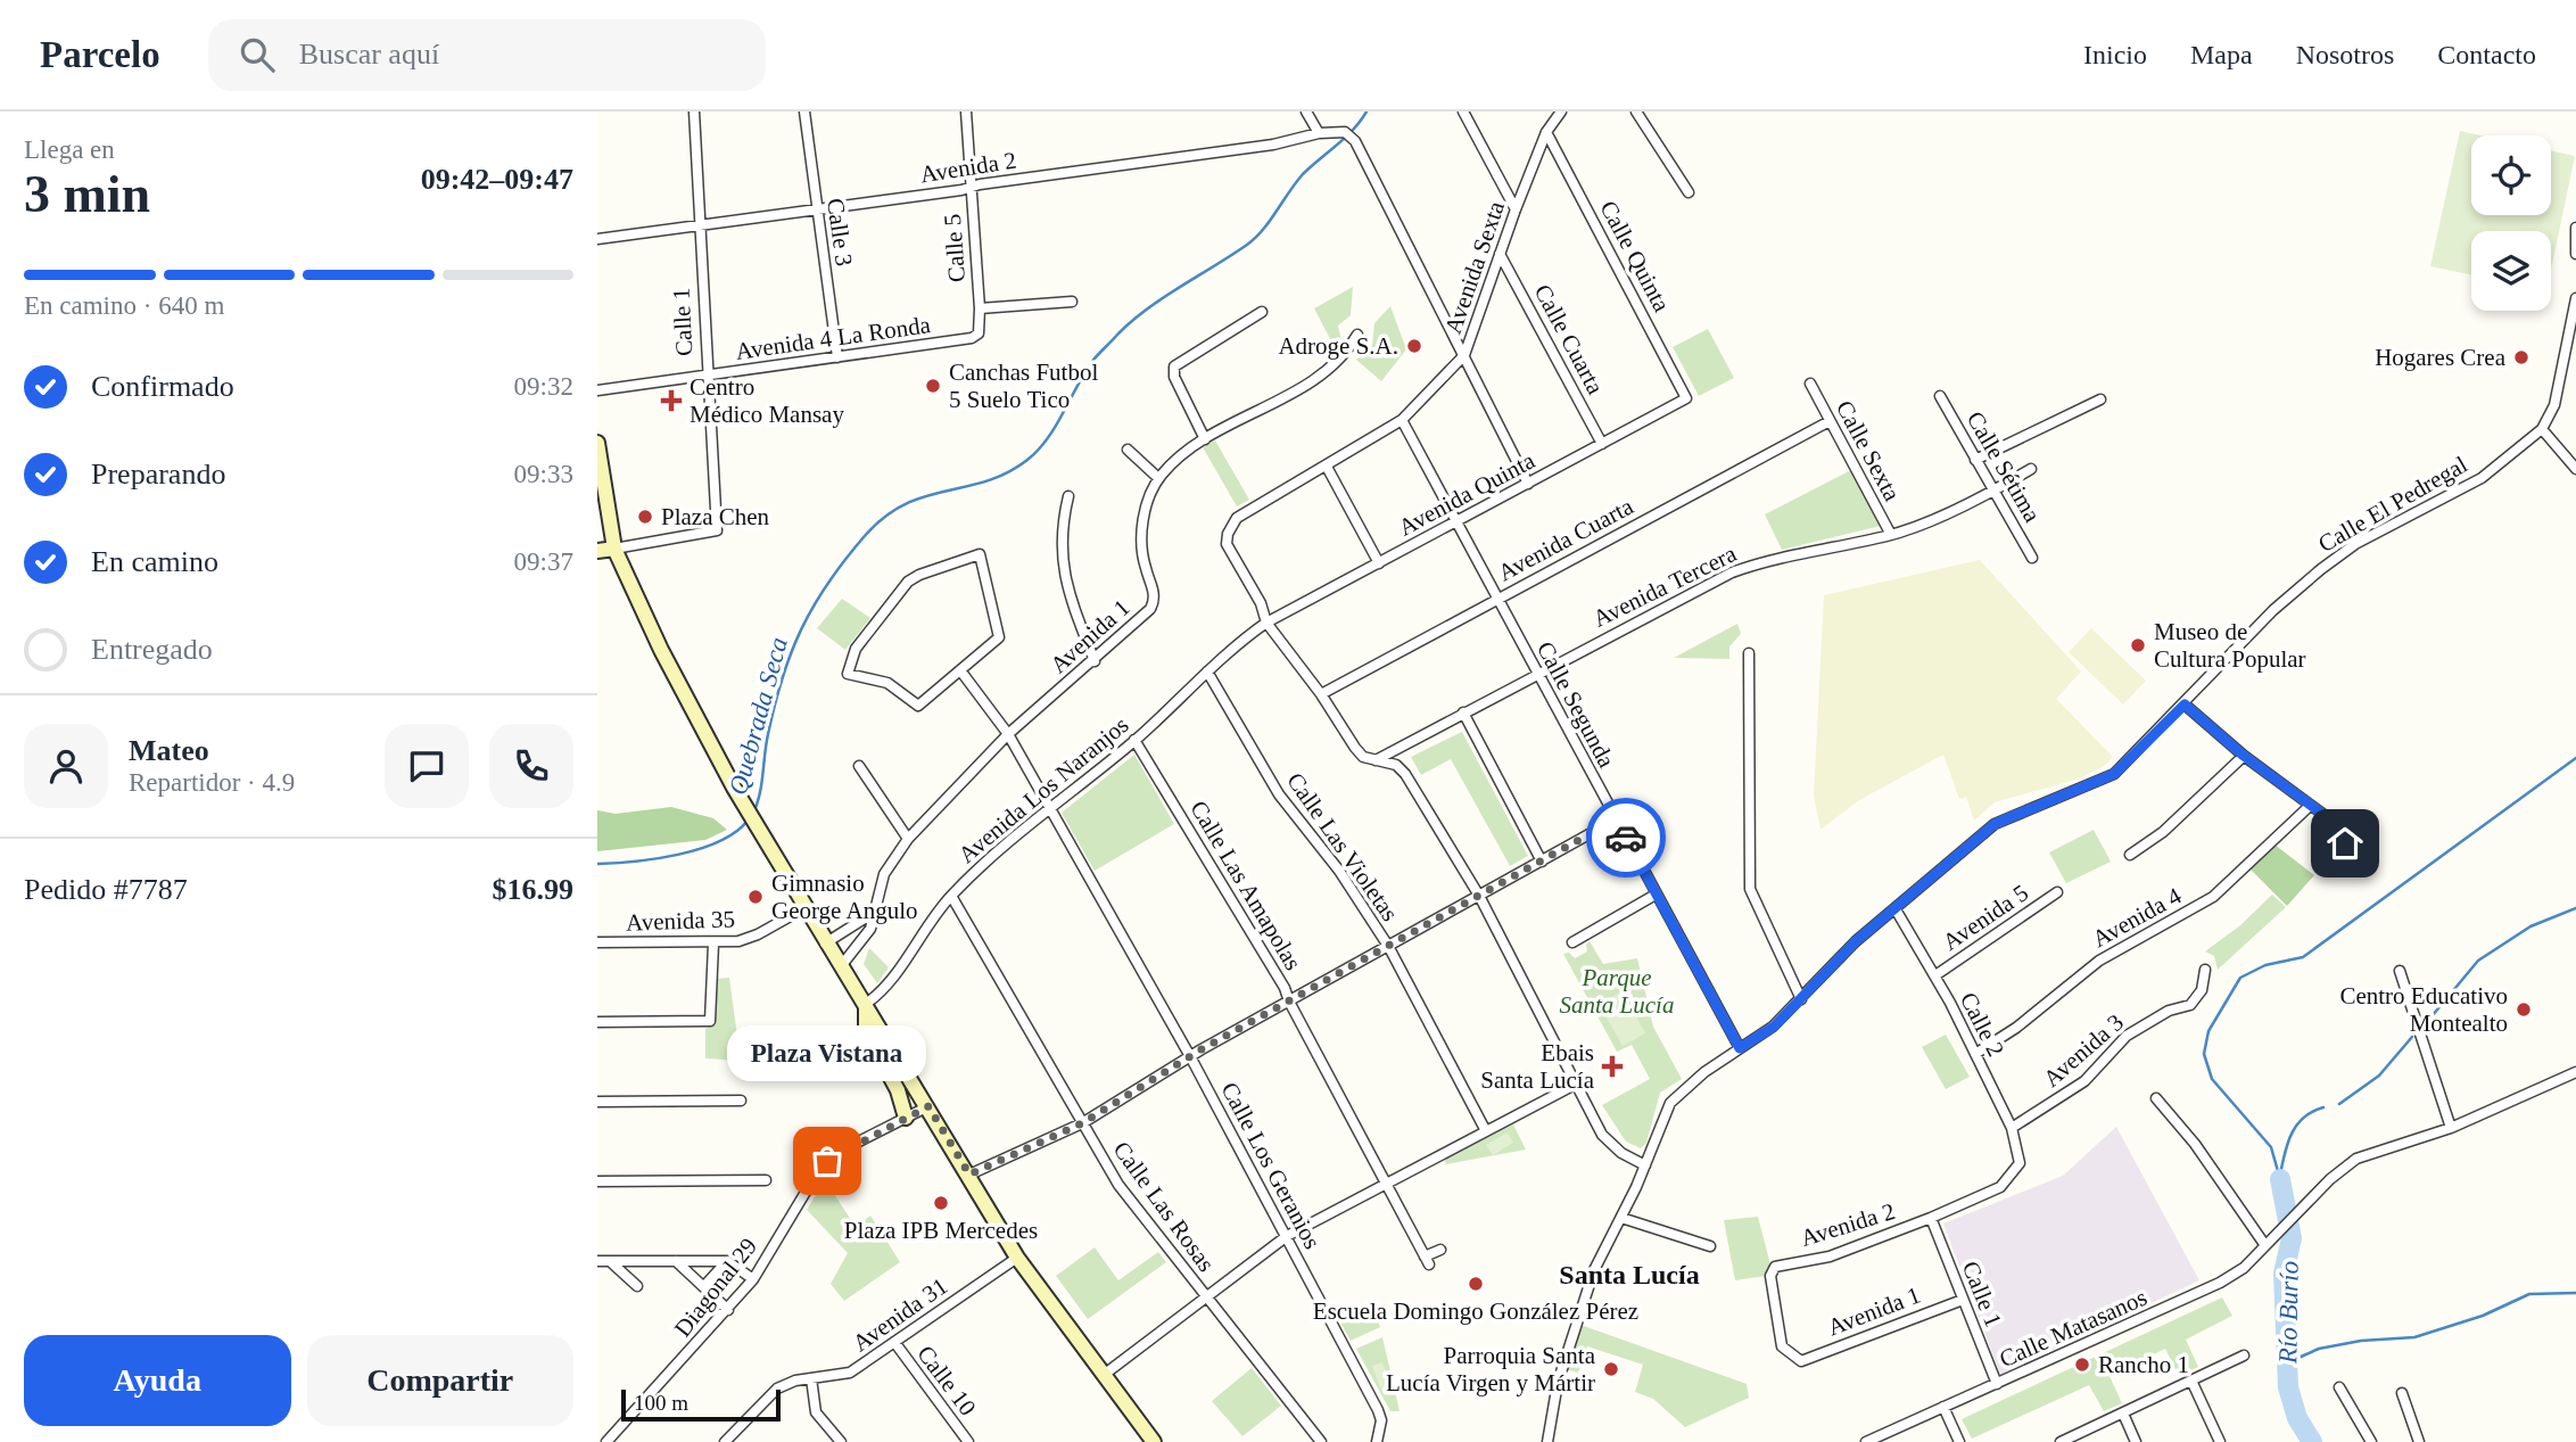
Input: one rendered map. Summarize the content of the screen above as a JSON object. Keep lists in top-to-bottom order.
{
  "streets": {
    "street": [
      "Avenida 2",
      "Calle 3",
      "Calle 5",
      "Calle Quinta",
      "Avenida Sexta",
      "Calle 1",
      "Avenida 4 La Ronda",
      "Calle Cuarta",
      "Calle Sexta",
      "Calle Sétima",
      "Avenida Quinta",
      "Calle El Pedregal",
      "Avenida Cuarta",
      "Avenida Tercera",
      "Avenida 1",
      "Calle Segunda",
      "Avenida Los Naranjos",
      "Calle Las Violetas",
      "Calle Las Amapolas",
      "Avenida 5",
      "Avenida 4",
      "Avenida 35",
      "Calle 2",
      "Avenida 3",
      "Calle Los Geranios",
      "Calle Las Rosas",
      "Diagonal 29",
      "Avenida 31",
      "Calle Matasanos",
      "Calle 10"
    ]
  },
  "crossings": [
    ["Avenida 2", "Calle 3"],
    ["Avenida 2", "Calle 5"],
    ["Avenida 2", "Avenida Sexta"],
    ["Avenida 2", "Calle 1"],
    ["Avenida 2", "Avenida 1"],
    ["Avenida 2", "Calle 2"],
    ["Calle 3", "Avenida 4 La Ronda"],
    ["Calle 5", "Avenida 4 La Ronda"],
    ["Calle Quinta", "Avenida Sexta"],
    ["Calle Quinta", "Avenida Quinta"],
    ["Avenida Sexta", "Calle Cuarta"],
    ["Avenida Sexta", "Avenida Quinta"],
    ["Avenida Sexta", "Calle Segunda"],
    ["Avenida Sexta", "Avenida Los Naranjos"],
    ["Calle 1", "Avenida 4 La Ronda"],
    ["Calle 1", "Avenida 1"],
    ["Calle 1", "Calle Matasanos"],
    ["Calle Cuarta", "Avenida Quinta"],
    ["Calle Sexta", "Avenida Cuarta"],
    ["Calle Sexta", "Avenida Tercera"],
    ["Calle Sétima", "Avenida Tercera"],
    ["Avenida Quinta", "Calle Segunda"],
    ["Avenida Quinta", "Avenida Los Naranjos"],
    ["Calle El Pedregal", "Calle Segunda"],
    ["Calle El Pedregal", "Calle 2"],
    ["Avenida Cuarta", "Calle Segunda"],
    ["Avenida Tercera", "Calle Segunda"],
    ["Avenida 1", "Calle Los Geranios"],
    ["Avenida Los Naranjos", "Calle Las Violetas"],
    ["Avenida Los Naranjos", "Calle Las Amapolas"],
    ["Avenida Los Naranjos", "Calle Los Geranios"],
    ["Avenida Los Naranjos", "Calle Las Rosas"],
    ["Avenida 5", "Calle 2"],
    ["Avenida 4", "Calle 2"],
    ["Calle 2", "Avenida 3"],
    ["Avenida 31", "Calle 10"]
  ],
  "districts": ["Santa Lucía"],
  "water": ["Quebrada Seca", "Río Burío"],
  "parks": ["Parque Santa Lucía"],
  "places": {
    "other": [
      "Adroge S.A.",
      "Hogares Crea",
      "Canchas Futbol 5 Suelo Tico",
      "Plaza Chen",
      "Museo de Cultura Popular",
      "Gimnasio George Angulo",
      "Centro Educativo Montealto",
      "Plaza Vistana",
      "Plaza IPB Mercedes",
      "Escuela Domingo González Pérez",
      "Rancho 1",
      "Parroquia Santa Lucía Virgen y Mártir"
    ],
    "health": ["Centro Médico Mansay", "Ebais Santa Lucía"]
  },
  "scale_bar": "100 m",
  "page": {
    "header": "Parcelo",
    "search": "Buscar aquí",
    "nav": [
      "Inicio",
      "Mapa",
      "Nosotros",
      "Contacto"
    ],
    "heading": ["3 min", "Llega en", "09:42–09:47"],
    "panel": [
      "Mateo",
      "Repartidor · 4.9",
      "Pedido #7787",
      "$16.99"
    ],
    "bar": "En camino · 640 m",
    "list": [
      ["Confirmado", "09:32"],
      ["Preparando", "09:33"],
      ["En camino", "09:37"],
      "Entregado"
    ],
    "bubble": "Plaza Vistana",
    "buttons": ["Ayuda", "Compartir"],
    "scale": "100 m"
  }
}
